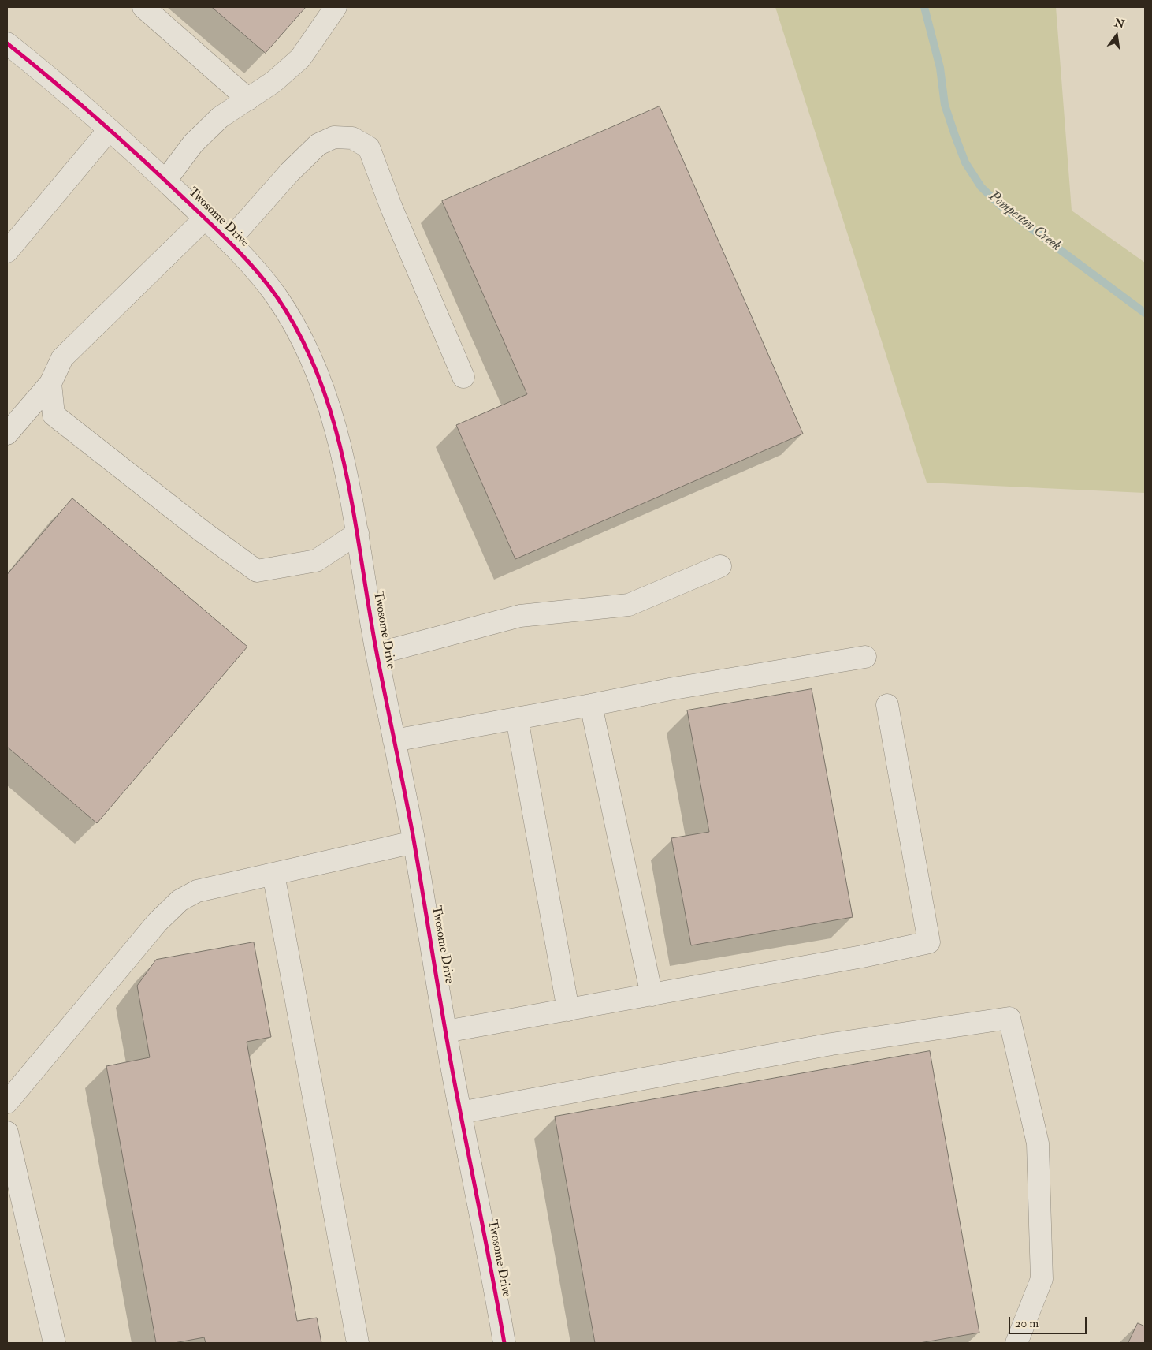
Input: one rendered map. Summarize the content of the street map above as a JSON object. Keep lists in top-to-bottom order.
{
  "streets": {
    "street": ["Twosome Drive"]
  },
  "water": ["Pompeston Creek"],
  "scale_bar": "20 m",
  "north": "top"
}
